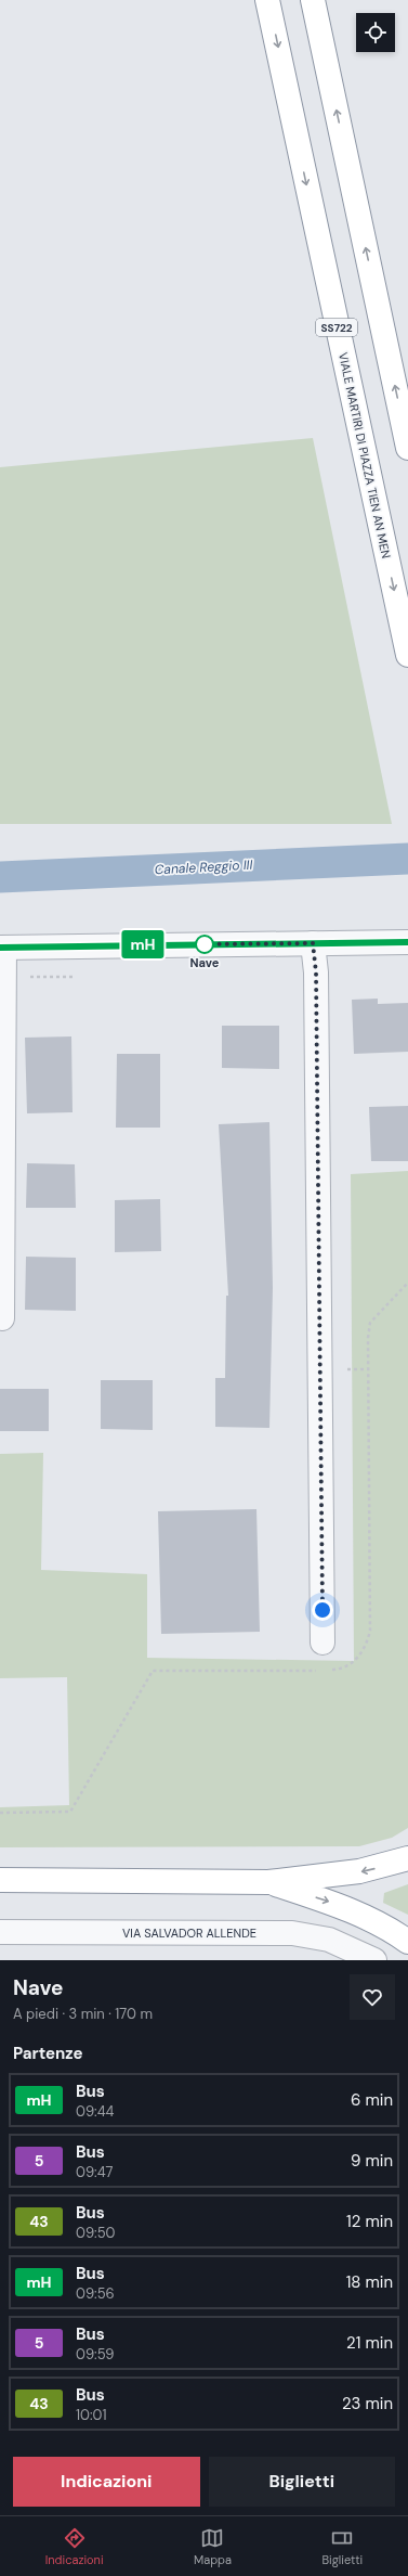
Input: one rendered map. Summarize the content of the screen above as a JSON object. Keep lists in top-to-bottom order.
{
  "streets": {
    "highway": ["SS722", "VIALE MARTIRI DI PIAZZA TIEN AN MEN"],
    "street": ["VIA SALVADOR ALLENDE"]
  },
  "water": ["Canale Reggio III"],
  "places": ["Nave"],
  "lines": ["bus line mH"],
  "page": {
    "on_map": "mH",
    "heading": [
      ["Nave", "A piedi · 3 min · 170 m"],
      "Partenze"
    ],
    "list": [
      {
        "mark": "mH",
        "name": "Bus",
        "note": "09:44",
        "value": "6 min"
      },
      {
        "mark": "5",
        "name": "Bus",
        "note": "09:47",
        "value": "9 min"
      },
      {
        "mark": "43",
        "name": "Bus",
        "note": "09:50",
        "value": "12 min"
      },
      {
        "mark": "mH",
        "name": "Bus",
        "note": "09:56",
        "value": "18 min"
      },
      {
        "mark": "5",
        "name": "Bus",
        "note": "09:59",
        "value": "21 min"
      },
      {
        "mark": "43",
        "name": "Bus",
        "note": "10:01",
        "value": "23 min"
      }
    ],
    "buttons": ["Indicazioni", "Biglietti"],
    "tabs": ["Indicazioni", "Mappa", "Biglietti"]
  }
}
